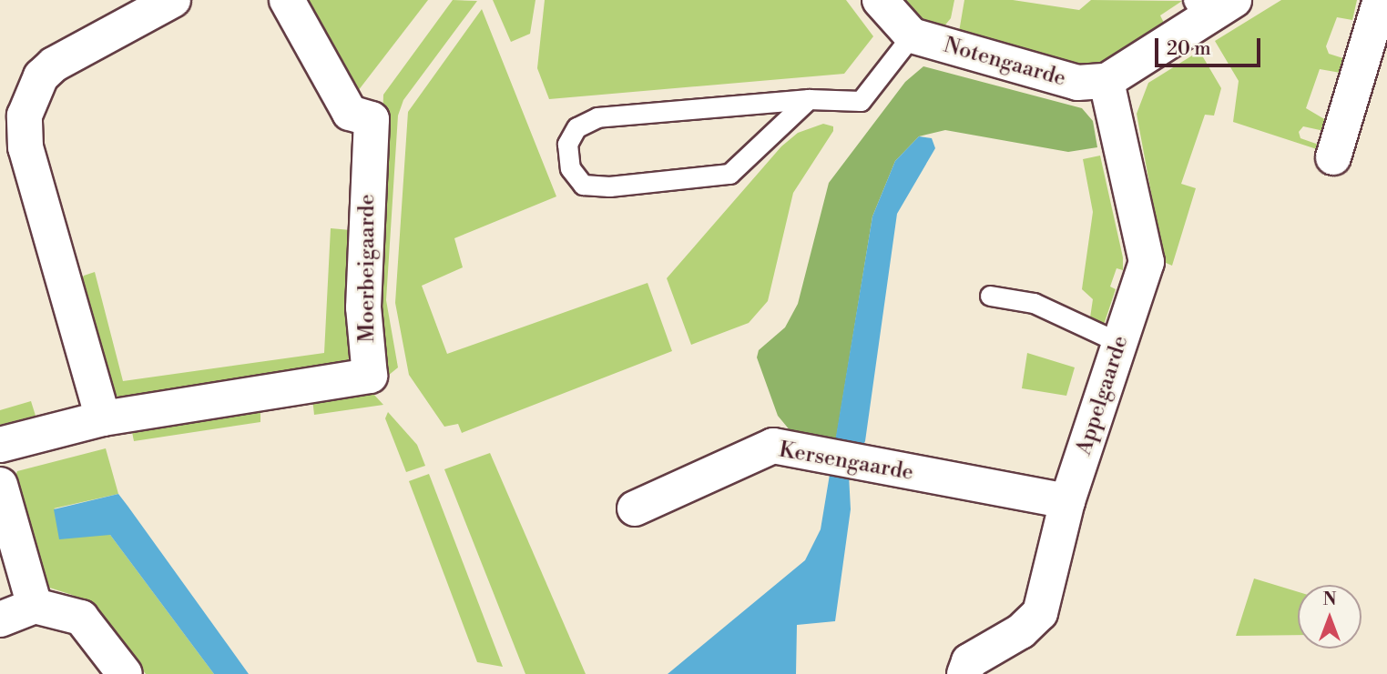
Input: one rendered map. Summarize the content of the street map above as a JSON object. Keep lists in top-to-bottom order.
{
  "streets": {
    "street": [
      "Notengaarde",
      "Moerbeigaarde",
      "Appelgaarde",
      "Kersengaarde"
    ]
  },
  "crossings": [
    ["Notengaarde", "Appelgaarde"],
    ["Appelgaarde", "Kersengaarde"]
  ],
  "scale_bar": "20 m",
  "north": "top"
}
